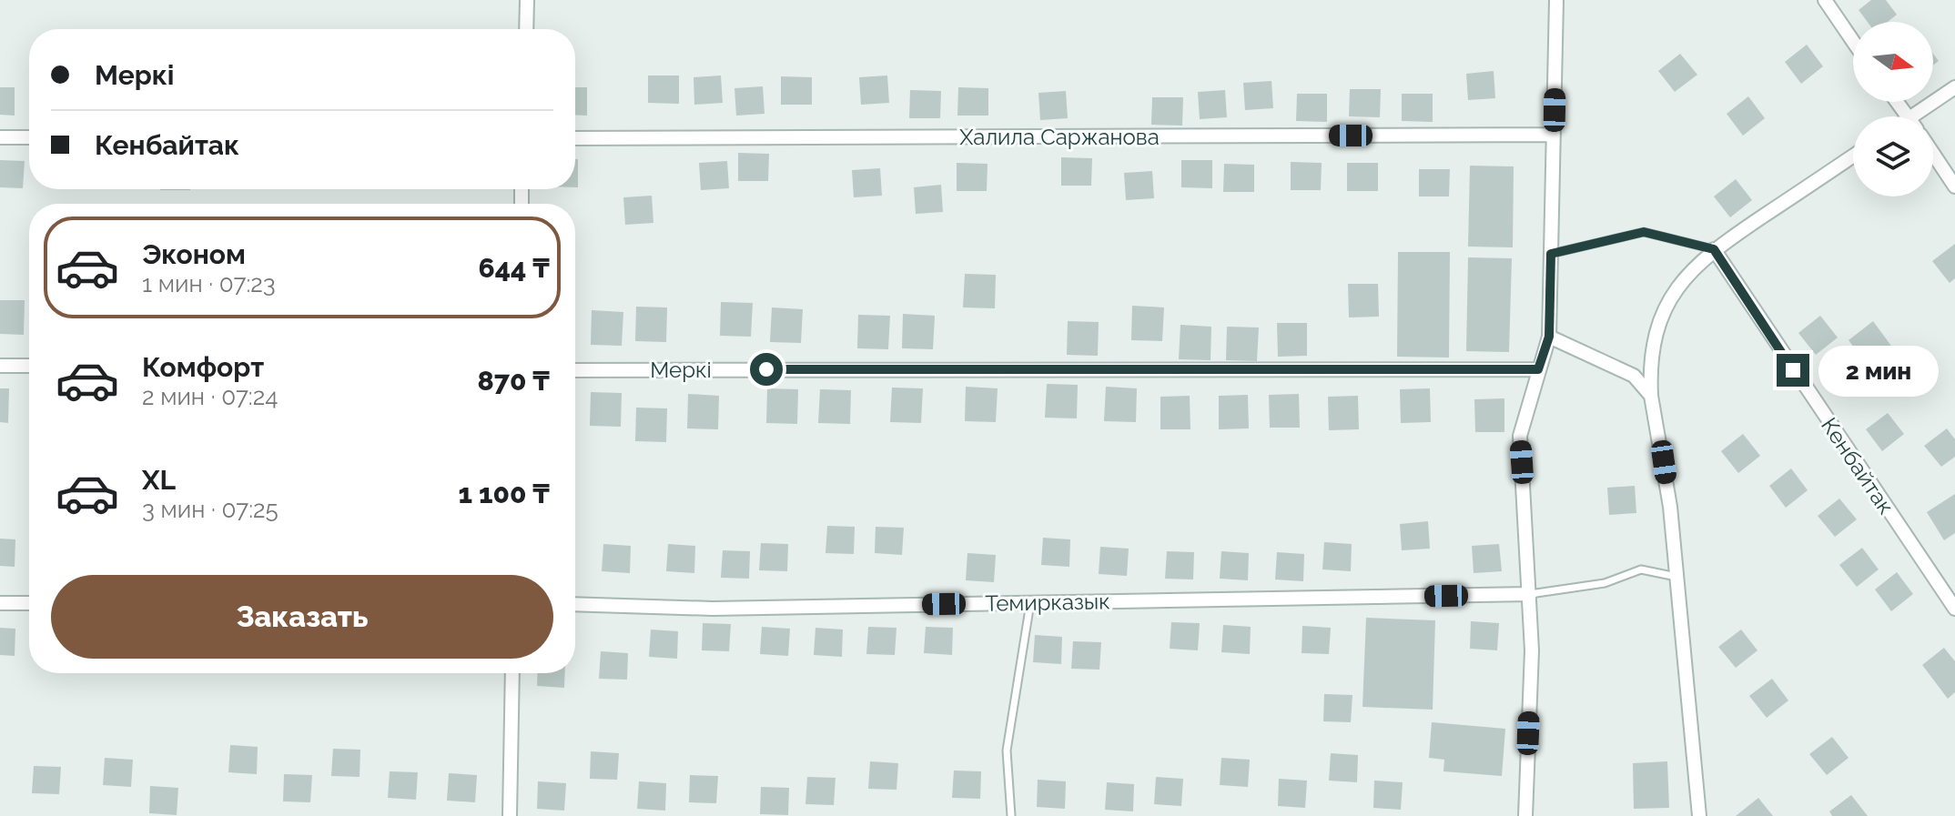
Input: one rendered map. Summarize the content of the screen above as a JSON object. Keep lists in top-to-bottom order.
{
  "streets": {
    "street": [
      "Халила Саржанова",
      "Меркі",
      "Кенбайтак",
      "Темирказык"
    ]
  },
  "north": "right",
  "page": {
    "banner": ["Меркі", "Кенбайтак"],
    "list": [
      {
        "name": "Эконом",
        "note": "1 мин · 07:23",
        "value": "644 ₸"
      },
      {
        "name": "Комфорт",
        "note": "2 мин · 07:24",
        "value": "870 ₸"
      },
      {
        "name": "XL",
        "note": "3 мин · 07:25",
        "value": "1 100 ₸"
      }
    ],
    "bubble": "2 мин",
    "buttons": "Заказать"
  }
}
